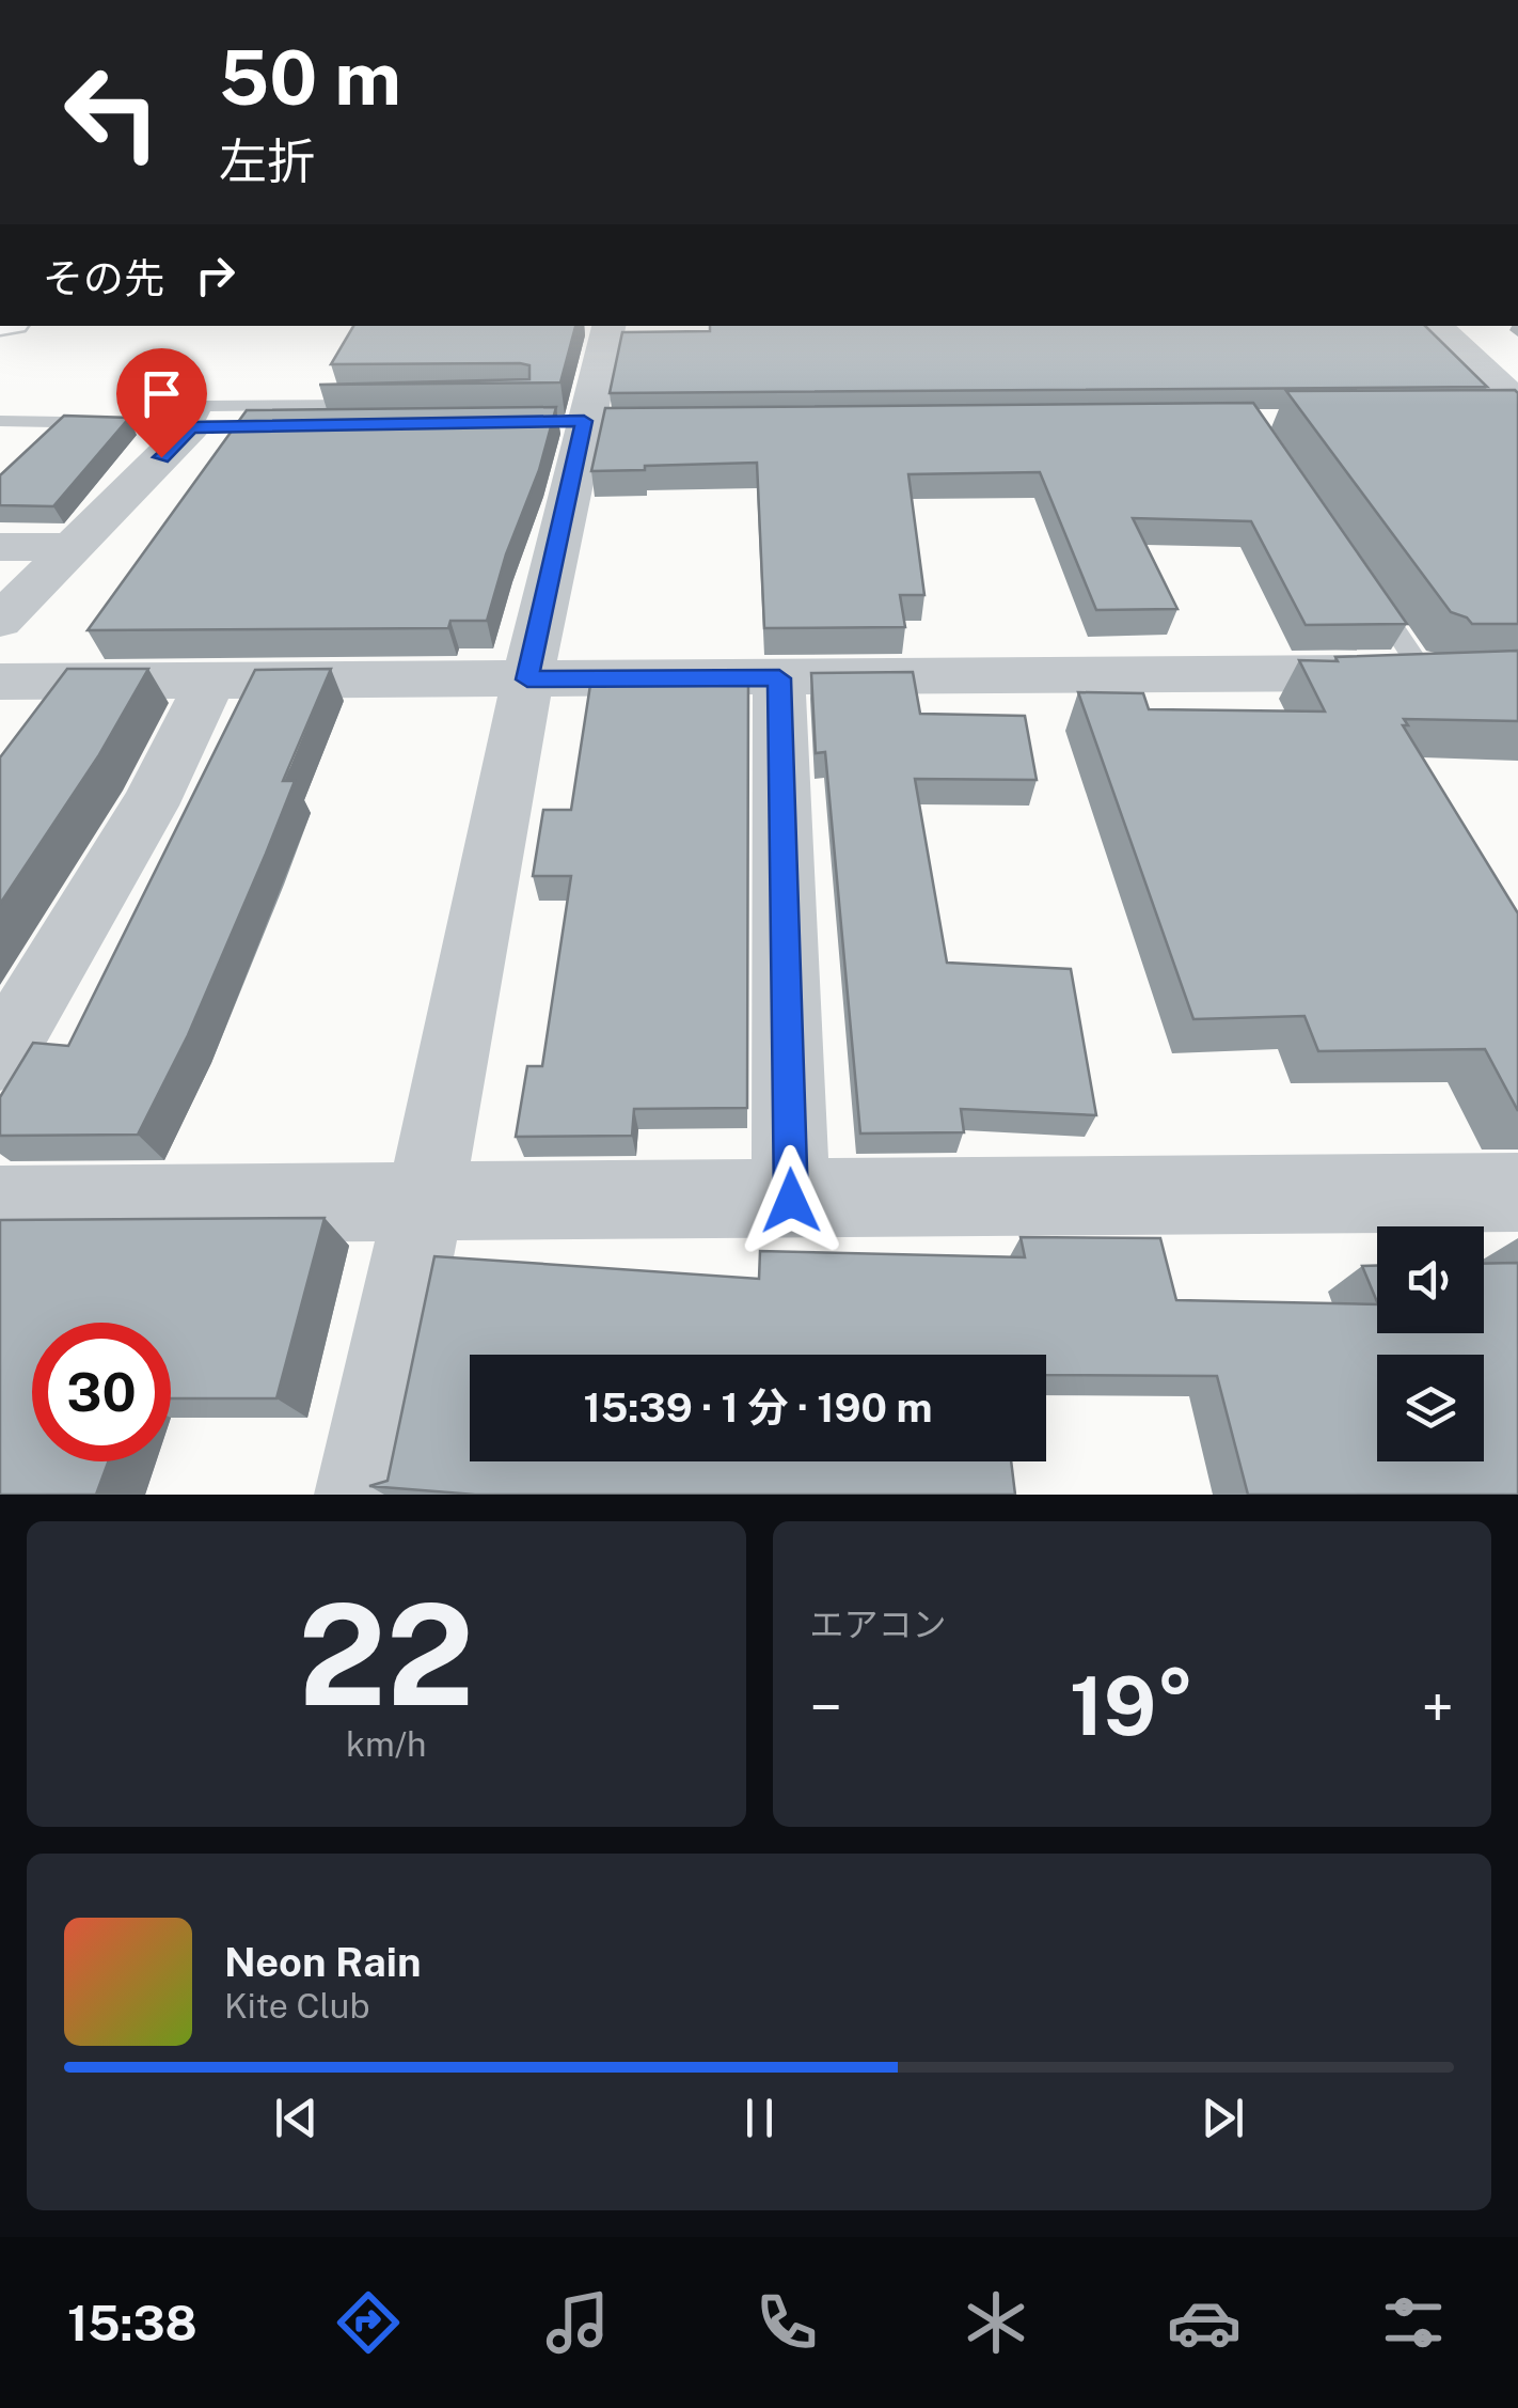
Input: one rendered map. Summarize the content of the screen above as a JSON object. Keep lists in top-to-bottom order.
{
  "page": {
    "turn": ["50 m", "左折"],
    "then": "その先",
    "limit": "30",
    "trip": "15:39 · 1 分 · 190 m",
    "tile": [
      ["22", "km/h"],
      "エアコン"
    ],
    "heat": ["−", "19°", "+"],
    "song": ["Neon Rain", "Kite Club"],
    "tabs": "15:38"
  }
}
